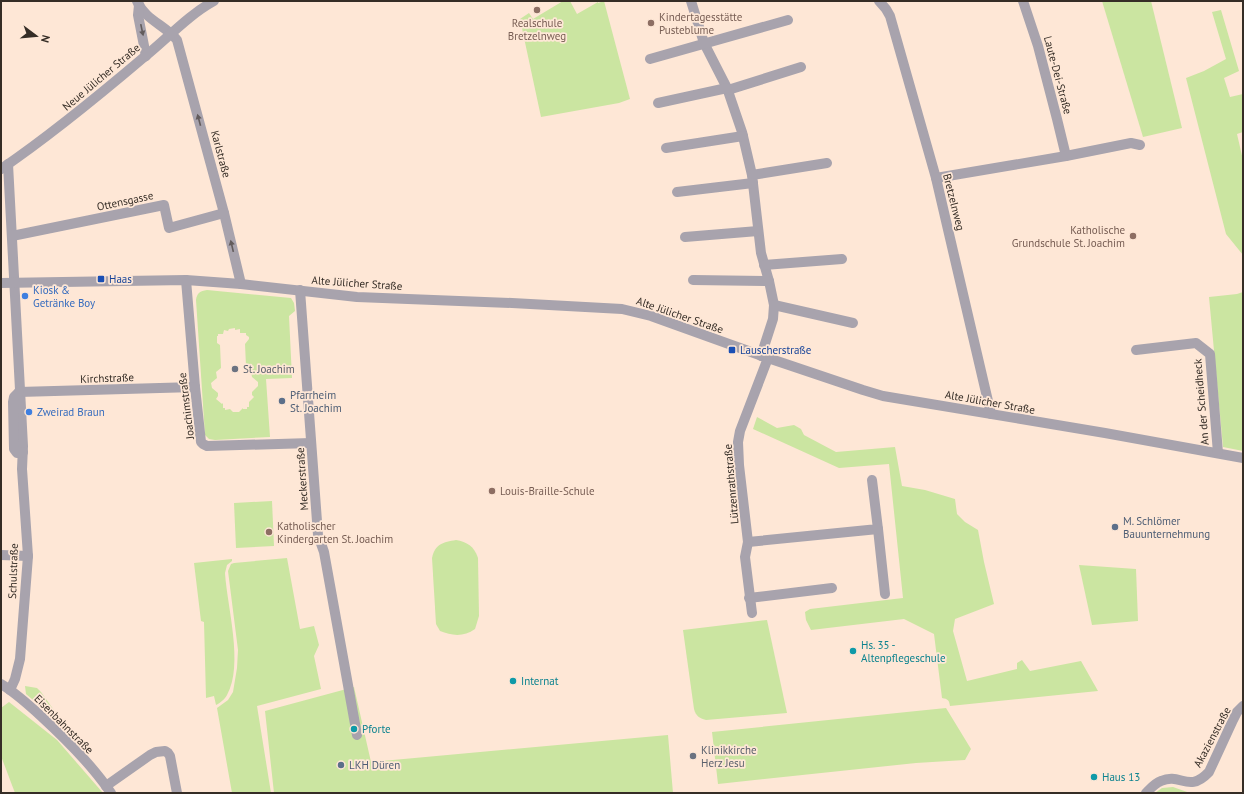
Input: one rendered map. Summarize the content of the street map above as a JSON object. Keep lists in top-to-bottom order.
{
  "streets": {
    "street": [
      "Laute-Dei-Straße",
      "Neue Jülicher Straße",
      "Karlstraße",
      "Ottensgasse",
      "Bretzelnweg",
      "Alte Jülicher Straße",
      "Kirchstraße",
      "An der Scheidheck",
      "Joachimstraße",
      "Meckerstraße",
      "Lützenrathstraße",
      "Schulstraße",
      "Eisenbahnstraße",
      "Akazienstraße"
    ]
  },
  "crossings": [
    ["Neue Jülicher Straße", "Karlstraße"],
    ["Neue Jülicher Straße", "Schulstraße"],
    ["Karlstraße", "Ottensgasse"],
    ["Karlstraße", "Alte Jülicher Straße"],
    ["Ottensgasse", "Schulstraße"],
    ["Bretzelnweg", "Alte Jülicher Straße"],
    ["Alte Jülicher Straße", "An der Scheidheck"],
    ["Alte Jülicher Straße", "Joachimstraße"],
    ["Alte Jülicher Straße", "Meckerstraße"],
    ["Alte Jülicher Straße", "Lützenrathstraße"],
    ["Alte Jülicher Straße", "Schulstraße"],
    ["Kirchstraße", "Joachimstraße"],
    ["Kirchstraße", "Schulstraße"],
    ["Joachimstraße", "Meckerstraße"],
    ["Schulstraße", "Eisenbahnstraße"]
  ],
  "one_way": ["Karlstraße"],
  "places": {
    "other": [
      "Realschule Bretzelnweg",
      "Kindertagesstätte Pusteblume",
      "Katholische Grundschule St. Joachim",
      "Kiosk & Getränke Boy",
      "St. Joachim",
      "Pfarrheim St. Joachim",
      "Zweirad Braun",
      "Louis-Braille-Schule",
      "M. Schlömer Bauunternehmung",
      "Katholischer Kindergarten St. Joachim",
      "Hs. 35 - Altenpflegeschule",
      "Internat",
      "Pforte",
      "Klinikkirche Herz Jesu",
      "LKH Düren",
      "Haus 13"
    ],
    "transit": ["Haas", "Lauscherstraße"]
  },
  "north": "right"
}
